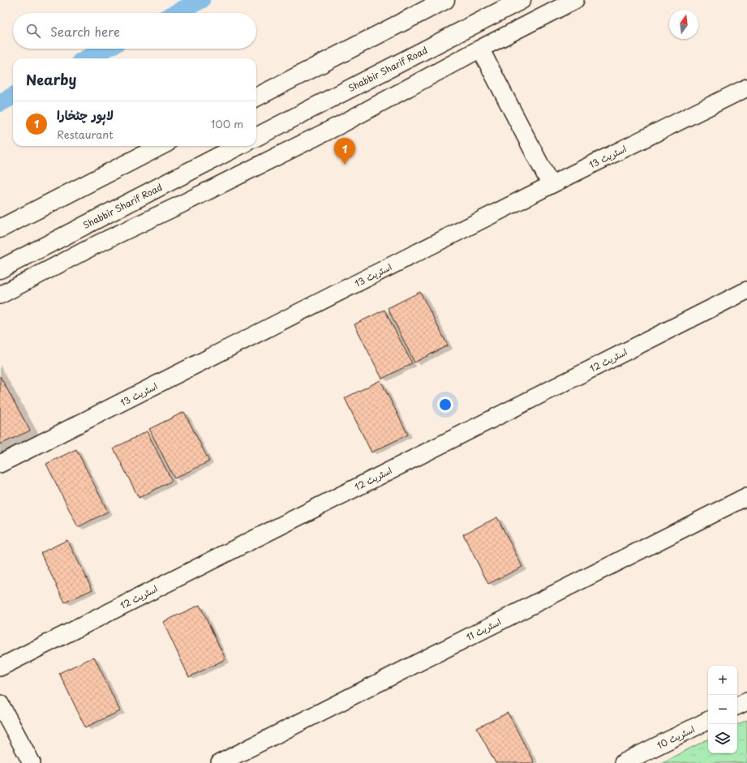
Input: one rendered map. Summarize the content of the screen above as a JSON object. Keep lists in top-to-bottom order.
{
  "streets": {
    "main road": ["Shabbir Sharif Road"],
    "street": [
      "اسٹریٹ 13",
      "اسٹریٹ 12",
      "اسٹریٹ 11",
      "اسٹریٹ 10"
    ]
  },
  "north": "top",
  "page": {
    "search": "Search here",
    "heading": "Nearby",
    "list": [
      {
        "mark": "1",
        "name": "لاہور چٹخارا",
        "note": "Restaurant",
        "value": "100 m"
      }
    ],
    "pins": "1",
    "map_buttons": ["+", "−"]
  }
}
